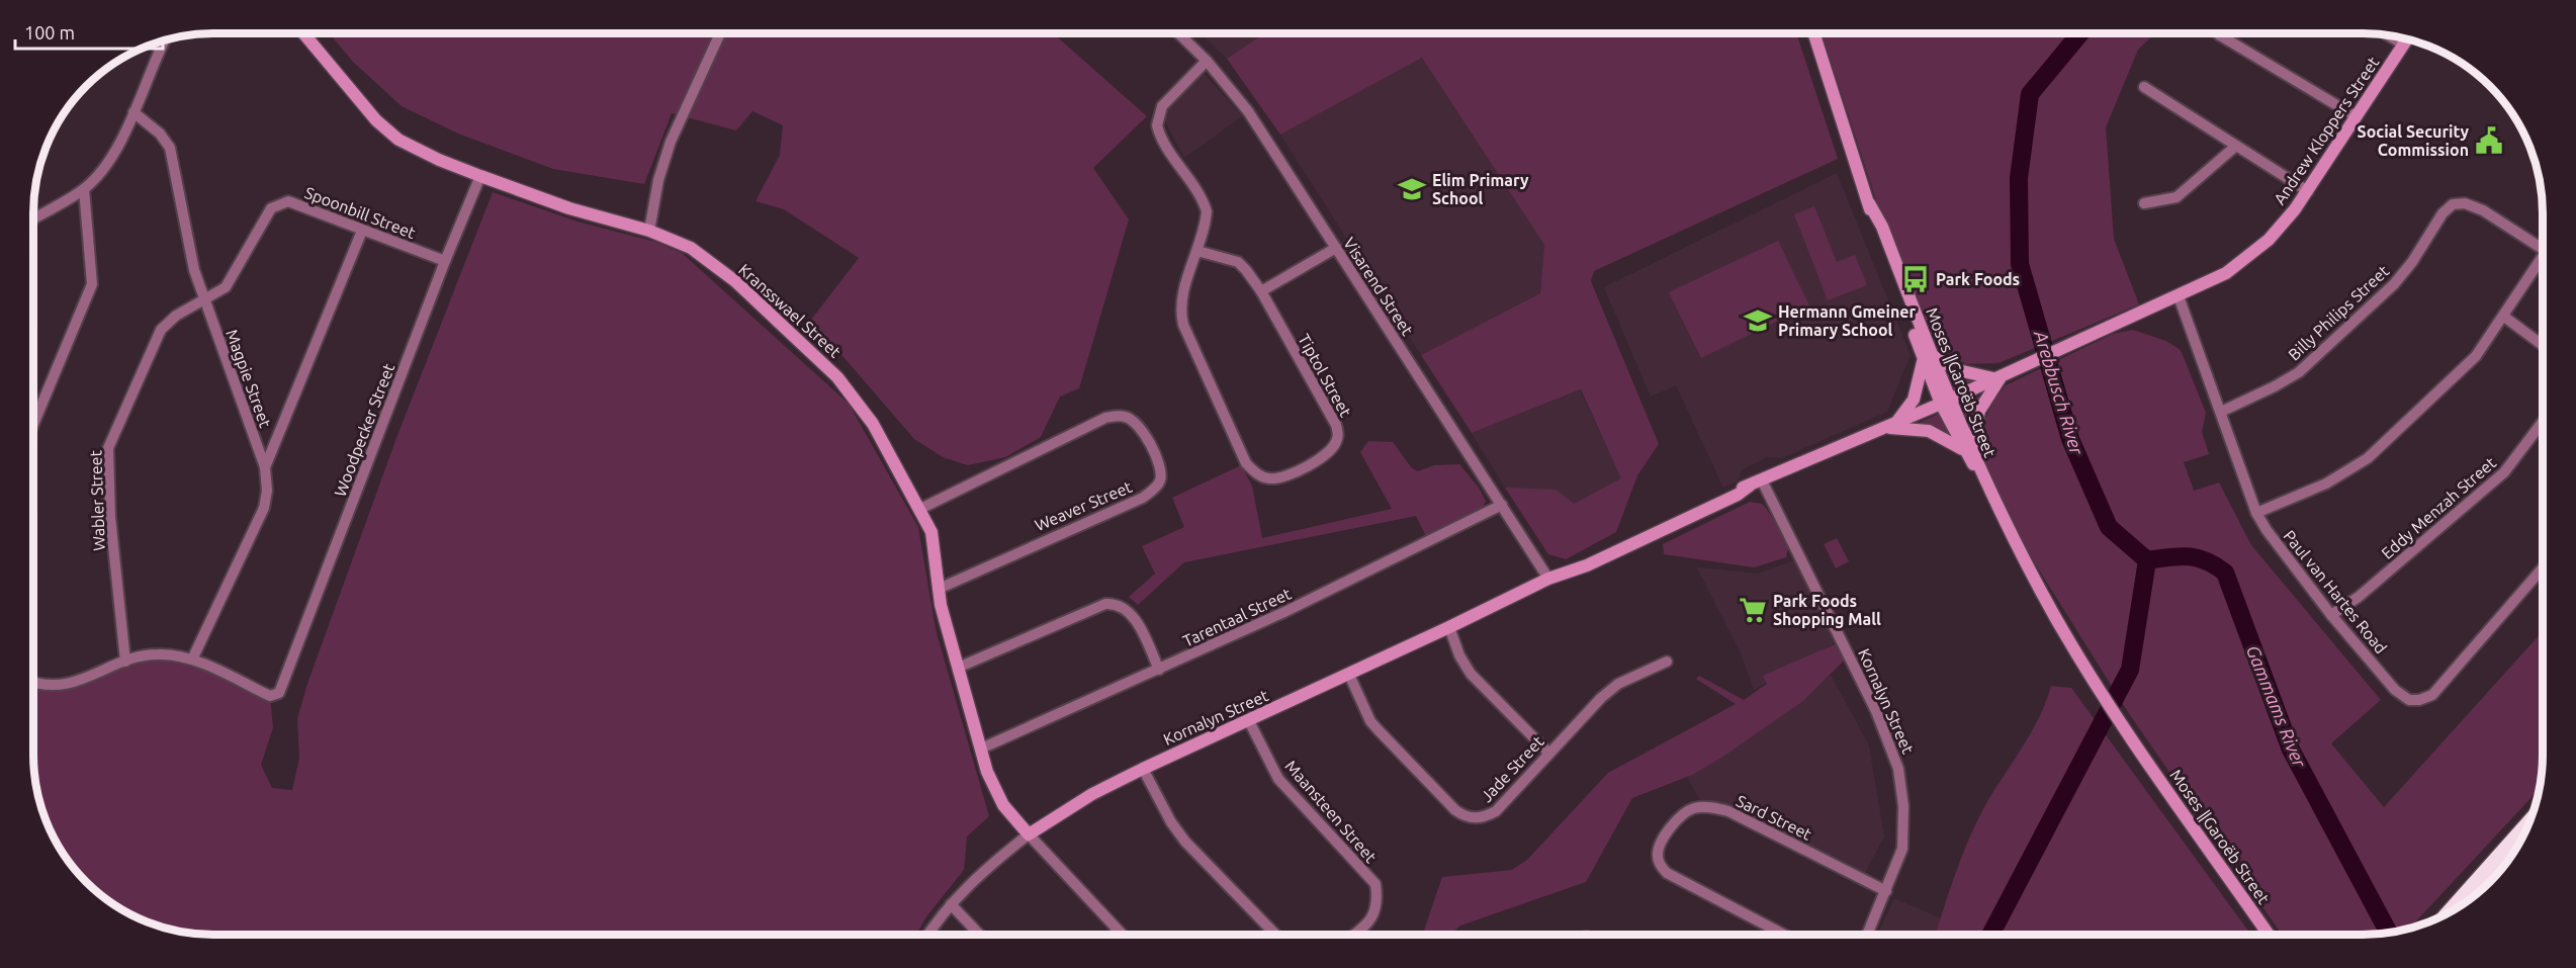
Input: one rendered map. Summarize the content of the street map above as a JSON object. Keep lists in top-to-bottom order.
{
  "streets": {
    "street": [
      "Andrew Kloppers Street",
      "Spoonbill Street",
      "Visarend Street",
      "Kransswael Street",
      "Billy Philips Street",
      "Tiptol Street",
      "Magpie Street",
      "Moses ǁGaroëb Street",
      "Woodpecker Street",
      "Wabler Street",
      "Weaver Street",
      "Eddy Menzah Street",
      "Paul van Hartes Road",
      "Tarentaal Street",
      "Kornalyn Street",
      "Jade Street",
      "Maansteen Street",
      "Sard Street"
    ]
  },
  "crossings": [
    ["Andrew Kloppers Street", "Paul van Hartes Road"],
    ["Spoonbill Street", "Magpie Street"],
    ["Spoonbill Street", "Woodpecker Street"],
    ["Spoonbill Street", "Wabler Street"],
    ["Visarend Street", "Tiptol Street"],
    ["Visarend Street", "Tarentaal Street"],
    ["Visarend Street", "Kornalyn Street"],
    ["Kransswael Street", "Woodpecker Street"],
    ["Kransswael Street", "Weaver Street"],
    ["Kransswael Street", "Tarentaal Street"],
    ["Kransswael Street", "Kornalyn Street"],
    ["Billy Philips Street", "Paul van Hartes Road"],
    ["Magpie Street", "Woodpecker Street"],
    ["Magpie Street", "Wabler Street"],
    ["Moses ǁGaroëb Street", "Kornalyn Street"],
    ["Eddy Menzah Street", "Paul van Hartes Road"],
    ["Kornalyn Street", "Jade Street"],
    ["Kornalyn Street", "Maansteen Street"],
    ["Kornalyn Street", "Sard Street"]
  ],
  "water": ["Arebbusch River", "Gammams River"],
  "places": {
    "public building": ["Social Security Commission"],
    "school or university": ["Elim Primary School", "Hermann Gmeiner Primary School"],
    "bus stop": ["Park Foods"],
    "supermarket": ["Park Foods Shopping Mall"]
  },
  "scale_bar": "100 m"
}
